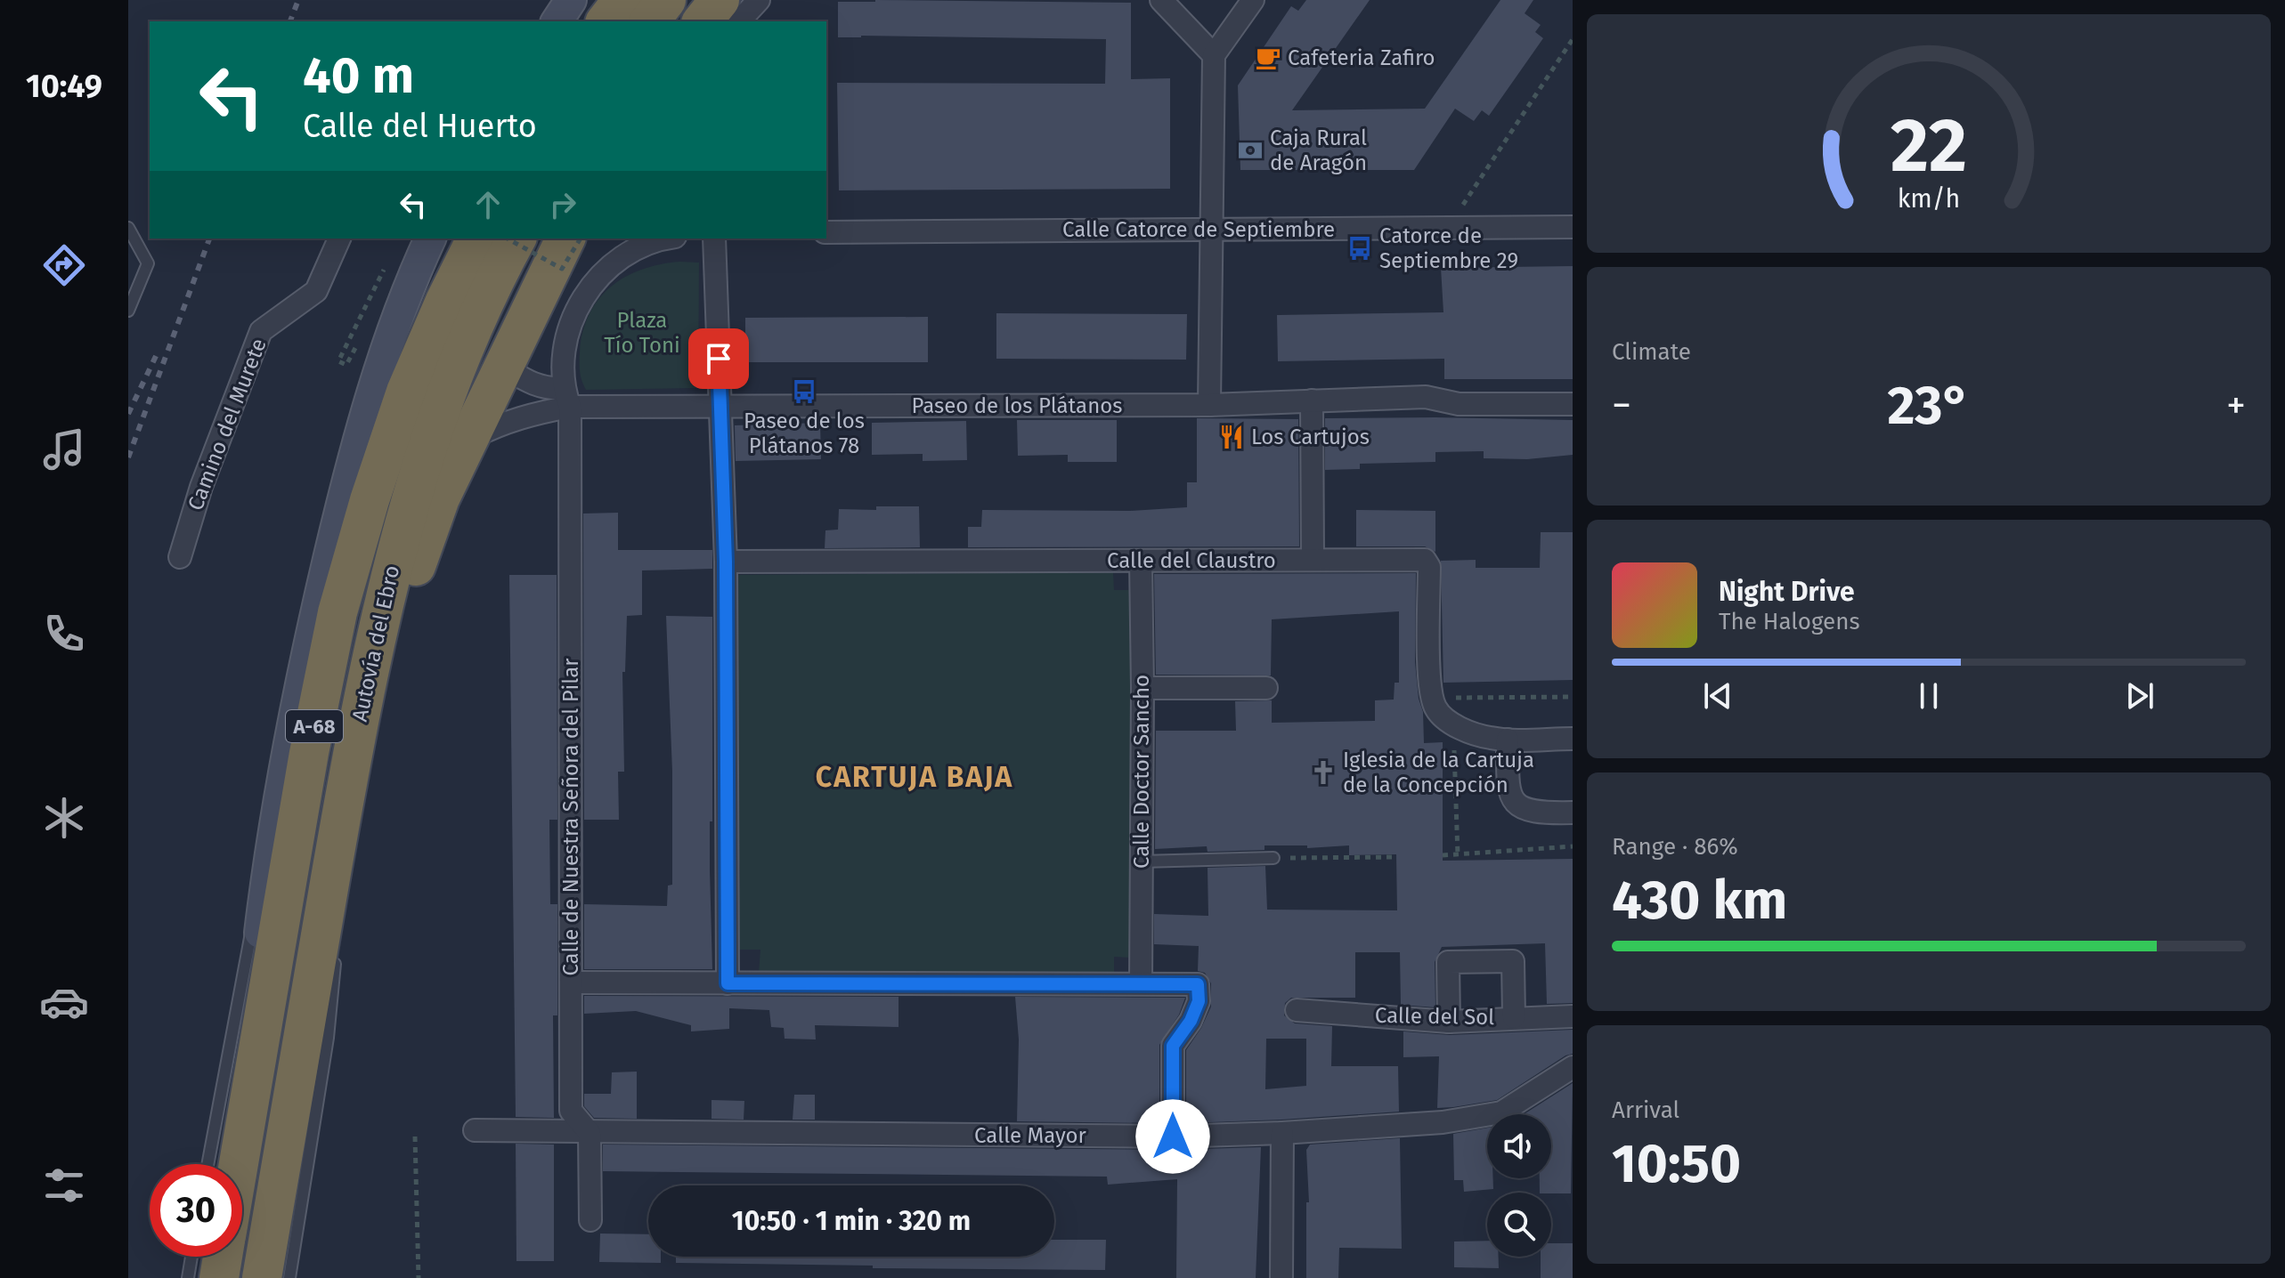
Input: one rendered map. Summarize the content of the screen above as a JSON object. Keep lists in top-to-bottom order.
{
  "streets": {
    "highway": ["Autovía del Ebro", "A-68"],
    "street": [
      "Calle Catorce de Septiembre",
      "Paseo de los Plátanos",
      "Camino del Murete",
      "Calle del Claustro",
      "Calle Doctor Sancho",
      "Calle de Nuestra Señora del Pilar",
      "Calle del Sol",
      "Calle Mayor"
    ]
  },
  "crossings": [
    ["Paseo de los Plátanos", "Calle de Nuestra Señora del Pilar"],
    ["Calle del Claustro", "Calle Doctor Sancho"],
    ["Calle de Nuestra Señora del Pilar", "Calle Mayor"]
  ],
  "districts": ["CARTUJA BAJA"],
  "parks": ["Plaza Tío Toni"],
  "places": {
    "cafe": ["Cafeteria Zafiro"],
    "bank": ["Caja Rural de Aragón"],
    "bus stop": ["Catorce de Septiembre 29", "Paseo de los Plátanos 78"],
    "restaurant": ["Los Cartujos"],
    "church": ["Iglesia de la Cartuja de la Concepción"]
  },
  "page": {
    "tabs": "10:49",
    "turn": ["40 m", "Calle del Huerto"],
    "tile": [
      "Climate",
      ["Range · 86%", "430 km"],
      ["Arrival", "10:50"]
    ],
    "heat": ["−", "23°", "+"],
    "song": ["Night Drive", "The Halogens"],
    "limit": "30",
    "trip": "10:50 · 1 min · 320 m",
    "gauge": ["22", "km/h"]
  }
}
